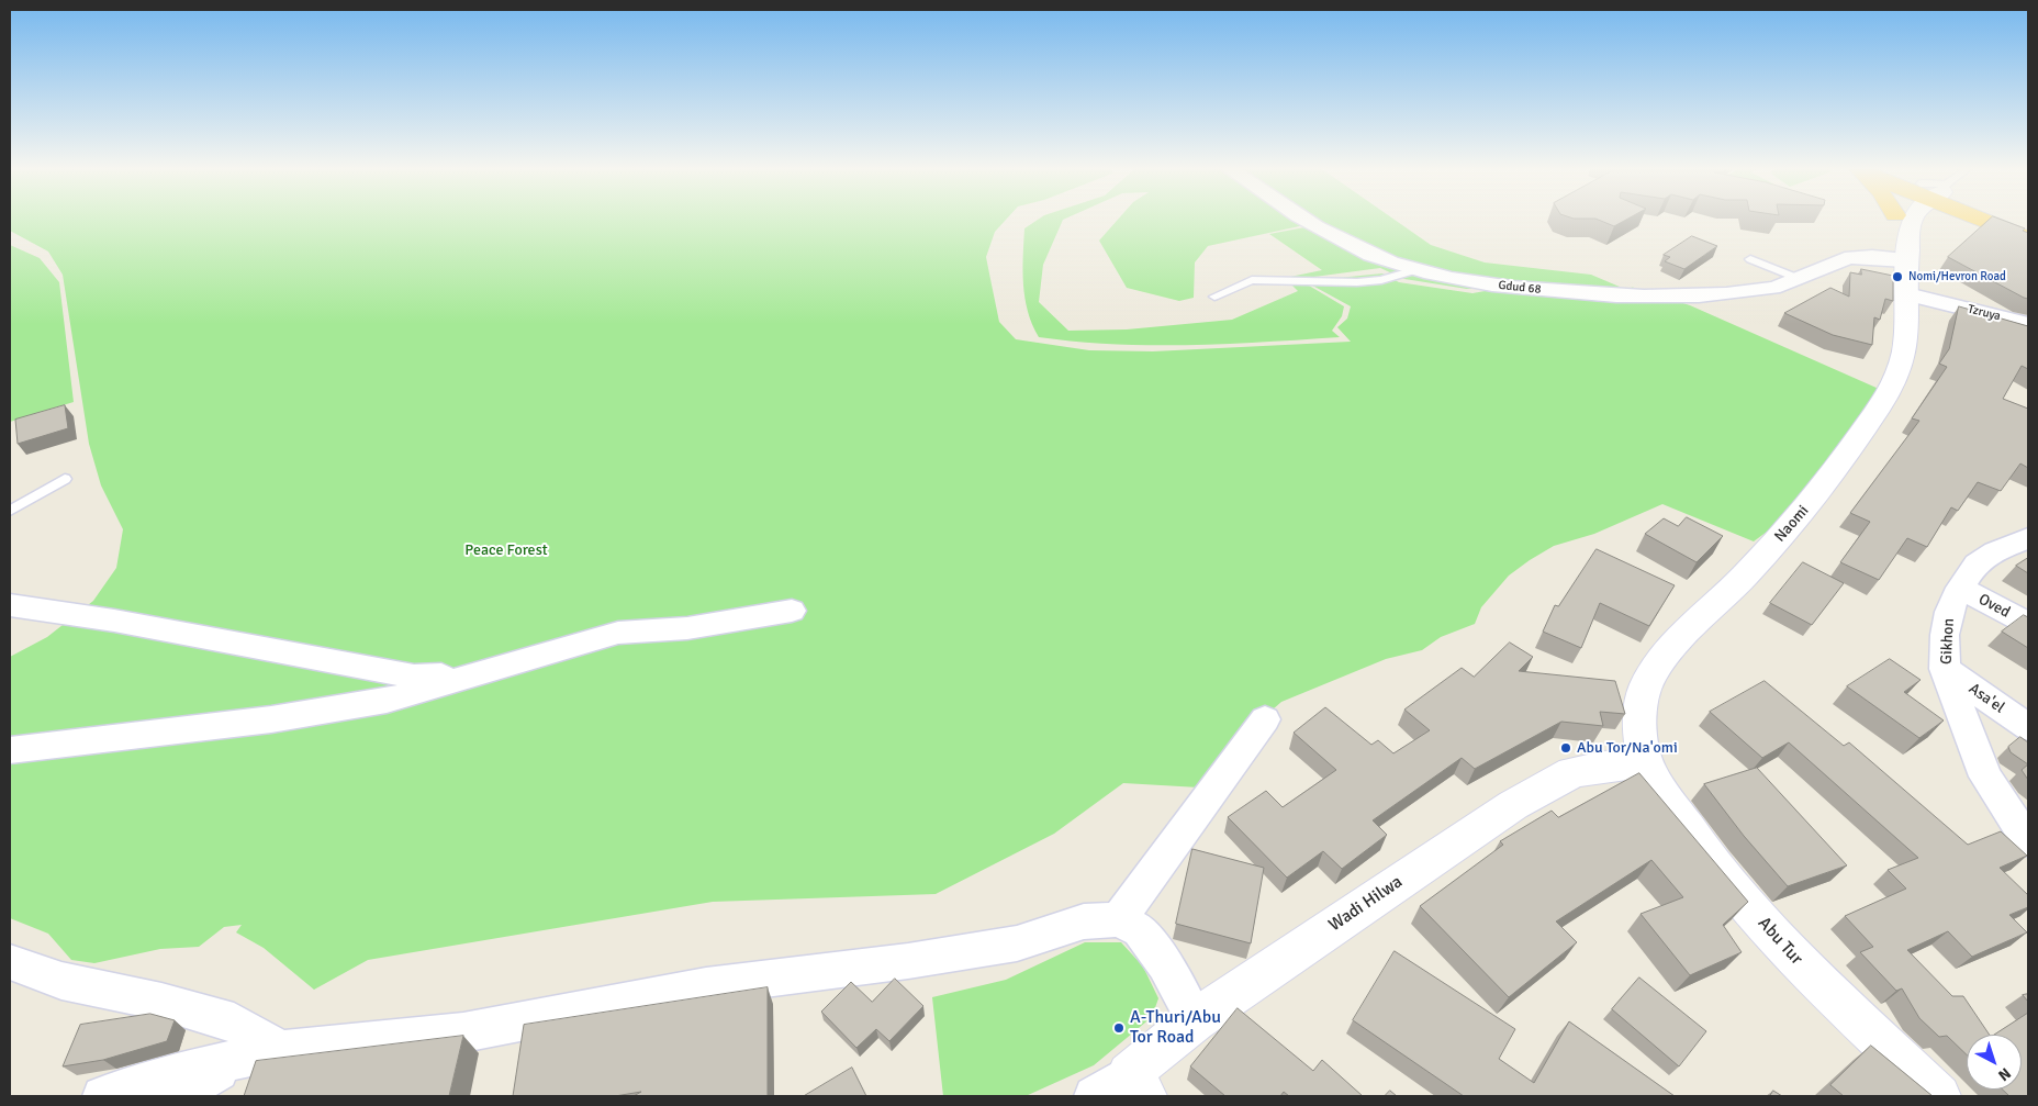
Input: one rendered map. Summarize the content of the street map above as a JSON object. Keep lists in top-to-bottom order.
{
  "streets": {
    "street": [
      "Gdud 68",
      "Tzruya",
      "Naomi",
      "Oved",
      "Gikhon",
      "Asa'el",
      "Wadi Hilwa",
      "Abu Tur"
    ]
  },
  "crossings": [
    ["Gdud 68", "Naomi"],
    ["Tzruya", "Naomi"],
    ["Naomi", "Wadi Hilwa"],
    ["Naomi", "Abu Tur"],
    ["Oved", "Gikhon"],
    ["Gikhon", "Asa'el"],
    ["Wadi Hilwa", "Abu Tur"]
  ],
  "parks": ["Peace Forest"],
  "places": ["Nomi/Hevron Road", "Abu Tor/Na'omi", "A-Thuri/Abu Tor Road"],
  "north": "bottom right"
}
